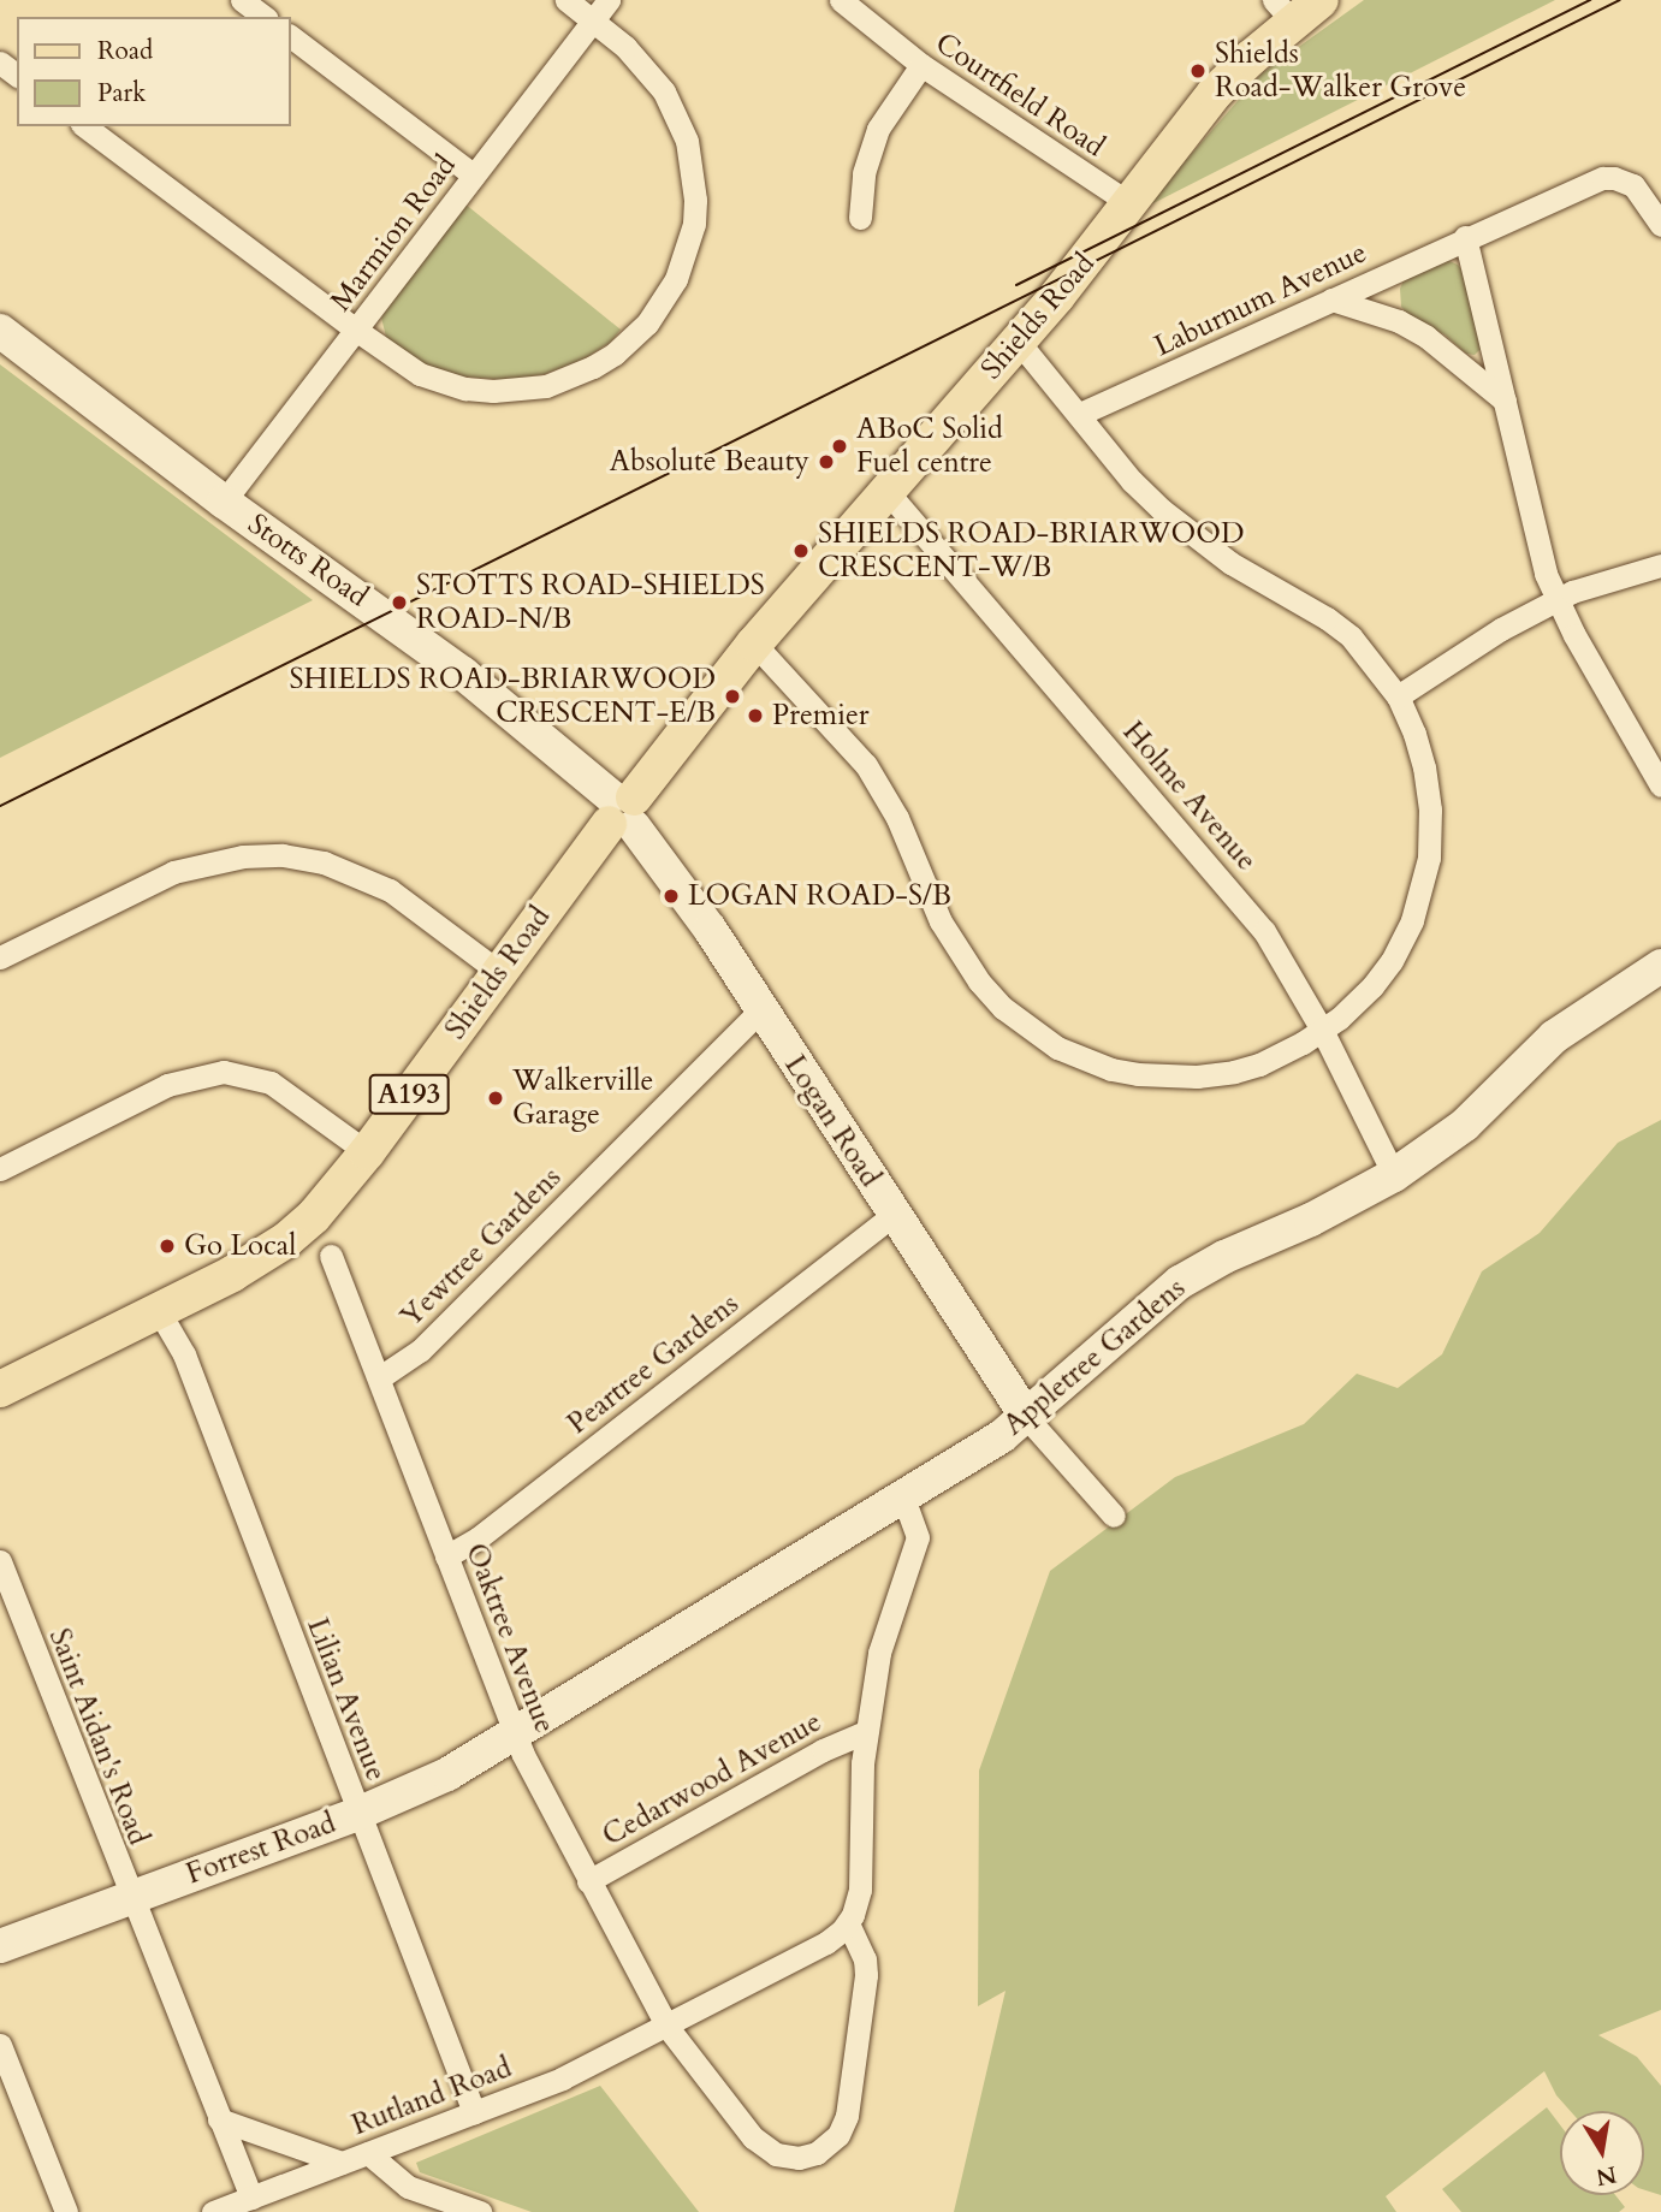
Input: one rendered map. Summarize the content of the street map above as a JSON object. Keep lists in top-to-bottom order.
{
  "streets": {
    "main road": ["Shields Road", "A193"],
    "street": [
      "Courtfield Road",
      "Marmion Road",
      "Laburnum Avenue",
      "Stotts Road",
      "Holme Avenue",
      "Logan Road",
      "Yewtree Gardens",
      "Appletree Gardens",
      "Peartree Gardens",
      "Oaktree Avenue",
      "Lilian Avenue",
      "Saint Aidan's Road",
      "Cedarwood Avenue",
      "Forrest Road",
      "Rutland Road"
    ]
  },
  "crossings": [
    ["Courtfield Road", "Shields Road"],
    ["Marmion Road", "Stotts Road"],
    ["Shields Road", "Stotts Road"],
    ["Shields Road", "Holme Avenue"],
    ["Shields Road", "A193"],
    ["Shields Road", "Logan Road"],
    ["Shields Road", "Lilian Avenue"],
    ["Stotts Road", "Logan Road"],
    ["Holme Avenue", "Appletree Gardens"],
    ["A193", "Lilian Avenue"],
    ["Logan Road", "Yewtree Gardens"],
    ["Logan Road", "Appletree Gardens"],
    ["Logan Road", "Peartree Gardens"],
    ["Yewtree Gardens", "Oaktree Avenue"],
    ["Appletree Gardens", "Oaktree Avenue"],
    ["Appletree Gardens", "Forrest Road"],
    ["Peartree Gardens", "Oaktree Avenue"],
    ["Oaktree Avenue", "Cedarwood Avenue"],
    ["Oaktree Avenue", "Forrest Road"],
    ["Oaktree Avenue", "Rutland Road"],
    ["Lilian Avenue", "Forrest Road"],
    ["Lilian Avenue", "Rutland Road"],
    ["Saint Aidan's Road", "Forrest Road"],
    ["Saint Aidan's Road", "Rutland Road"]
  ],
  "places": [
    "Shields Road-Walker Grove",
    "ABoC Solid Fuel centre",
    "Absolute Beauty",
    "SHIELDS ROAD-BRIARWOOD CRESCENT-W/B",
    "STOTTS ROAD-SHIELDS ROAD-N/B",
    "SHIELDS ROAD-BRIARWOOD CRESCENT-E/B",
    "Premier",
    "LOGAN ROAD-S/B",
    "Walkerville Garage",
    "Go Local"
  ],
  "legend": ["Road", "Park"],
  "north": "bottom"
}
